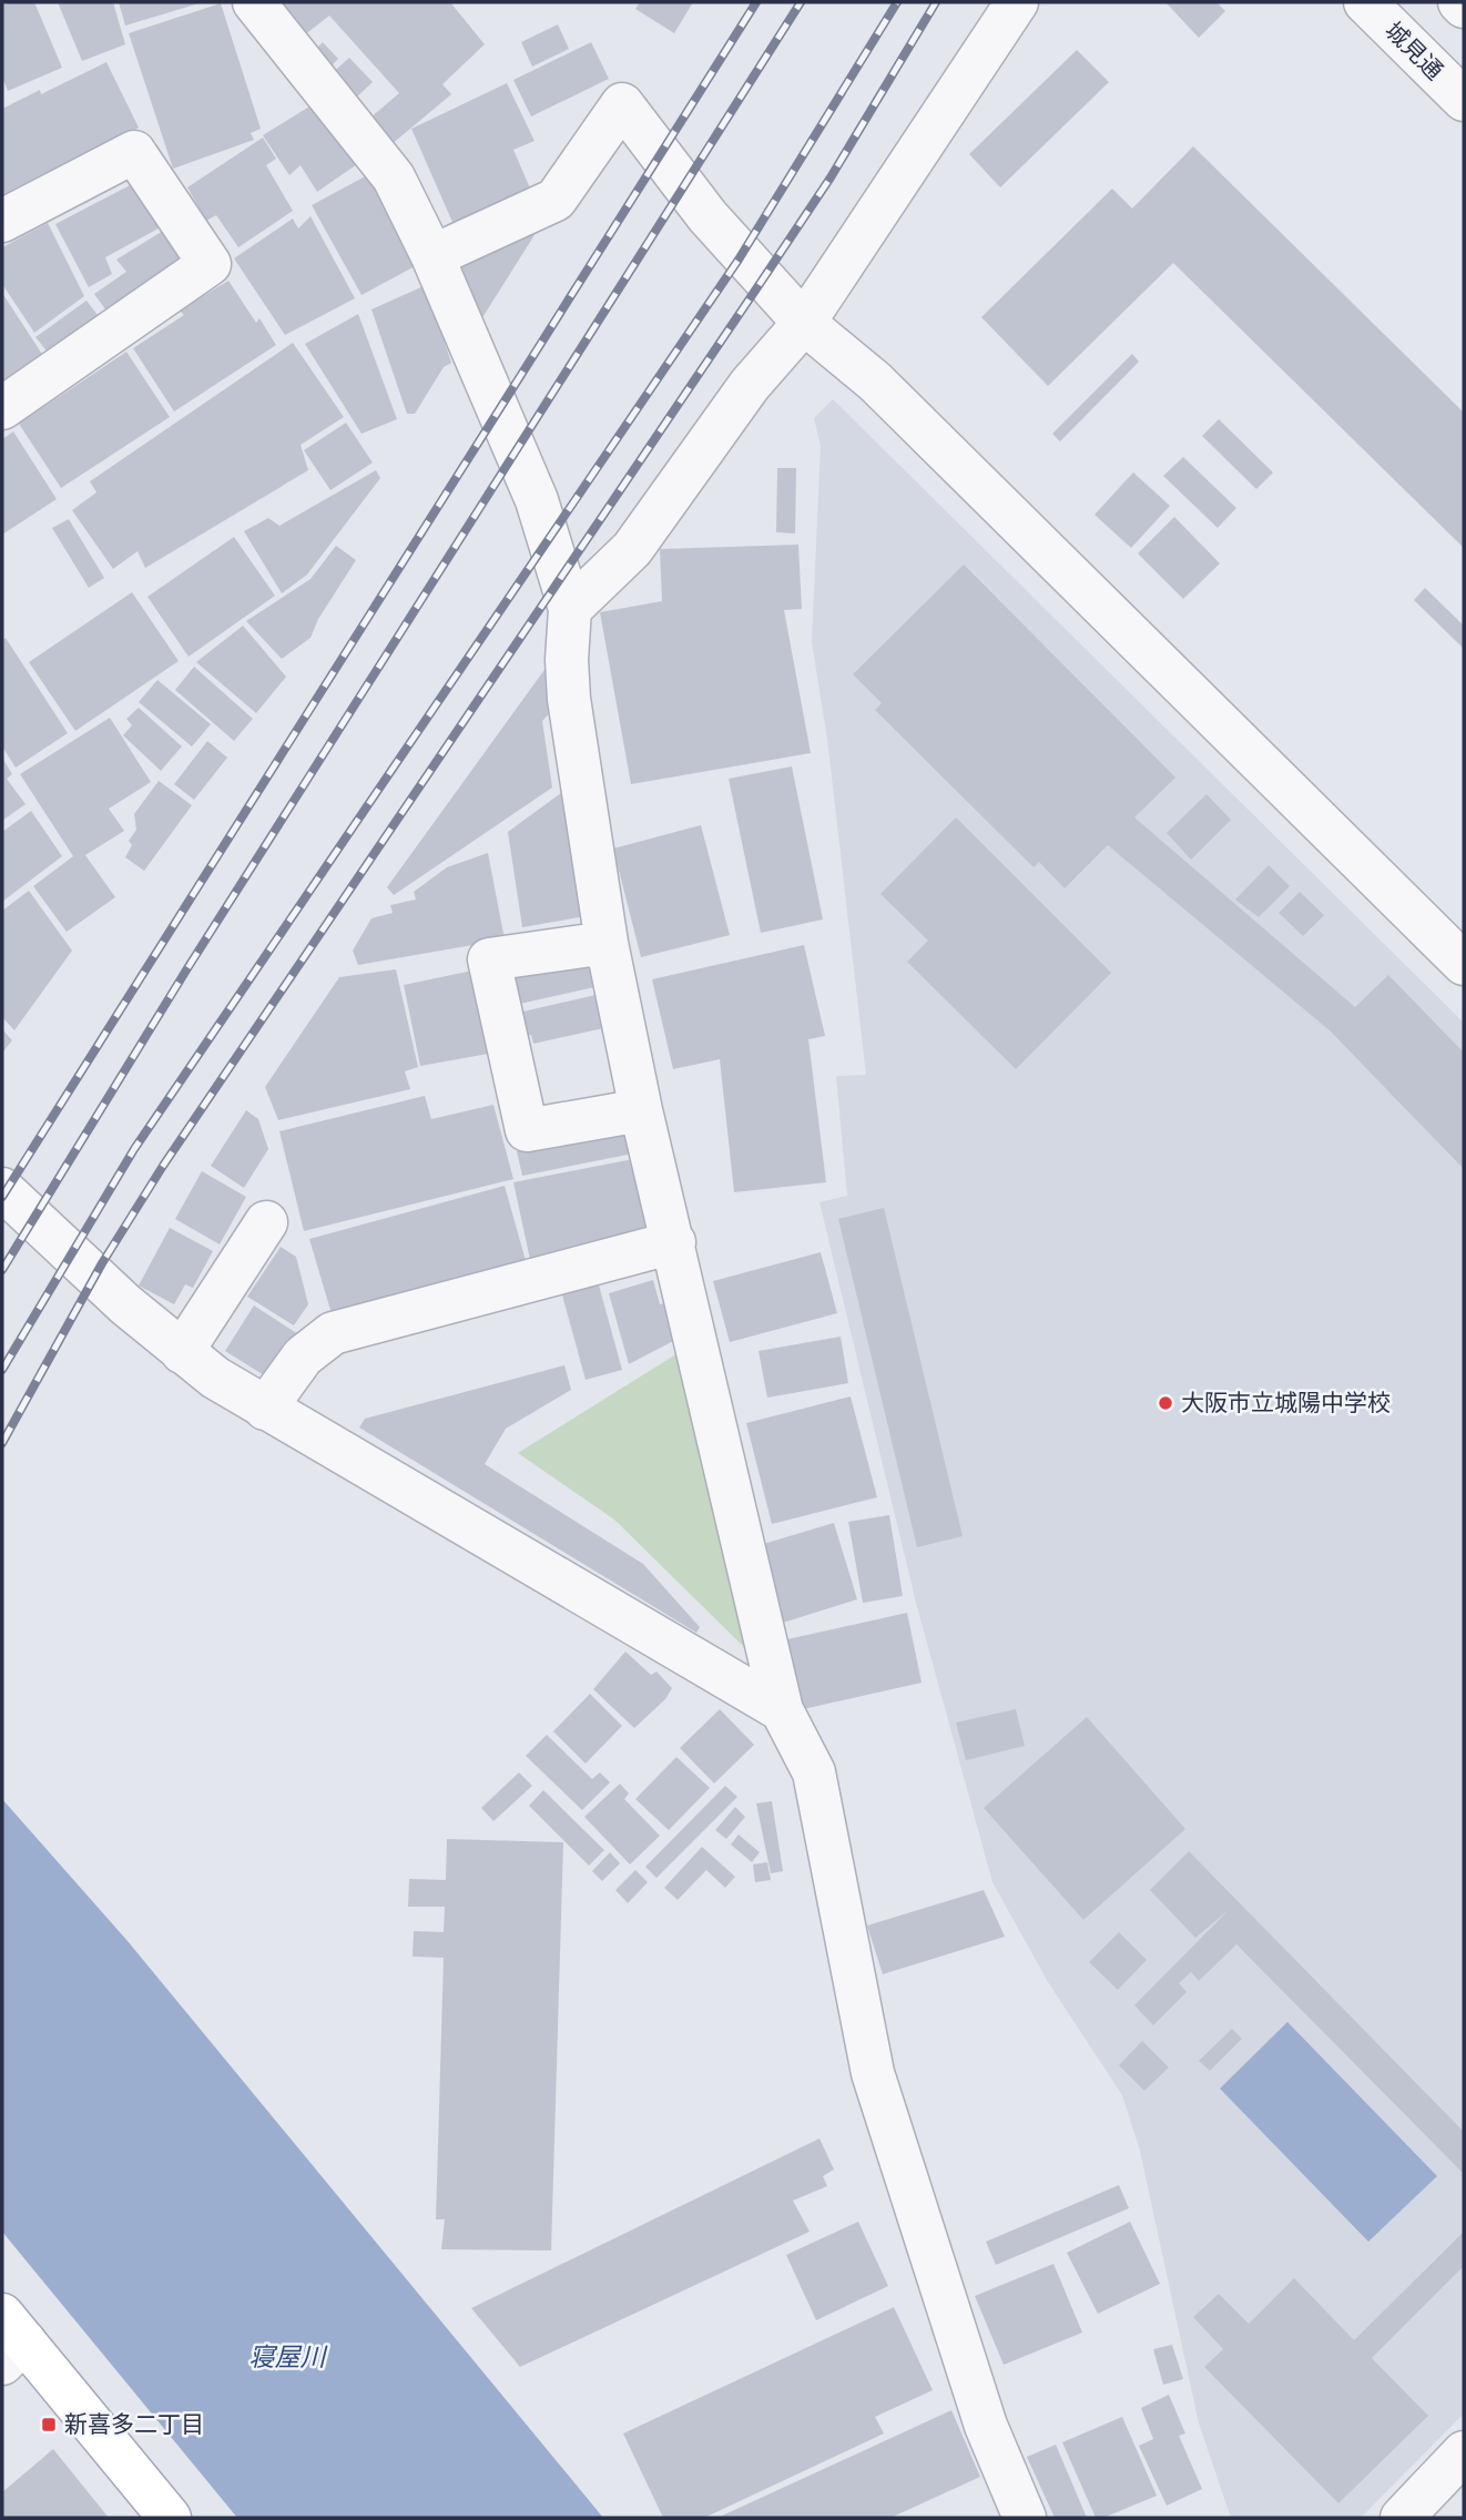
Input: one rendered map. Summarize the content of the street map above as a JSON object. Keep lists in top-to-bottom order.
{
  "streets": {
    "street": ["城見通"]
  },
  "water": ["寝屋川"],
  "places": {
    "other": ["大阪市立城陽中学校"],
    "transit": ["新喜多二丁目"]
  }
}
